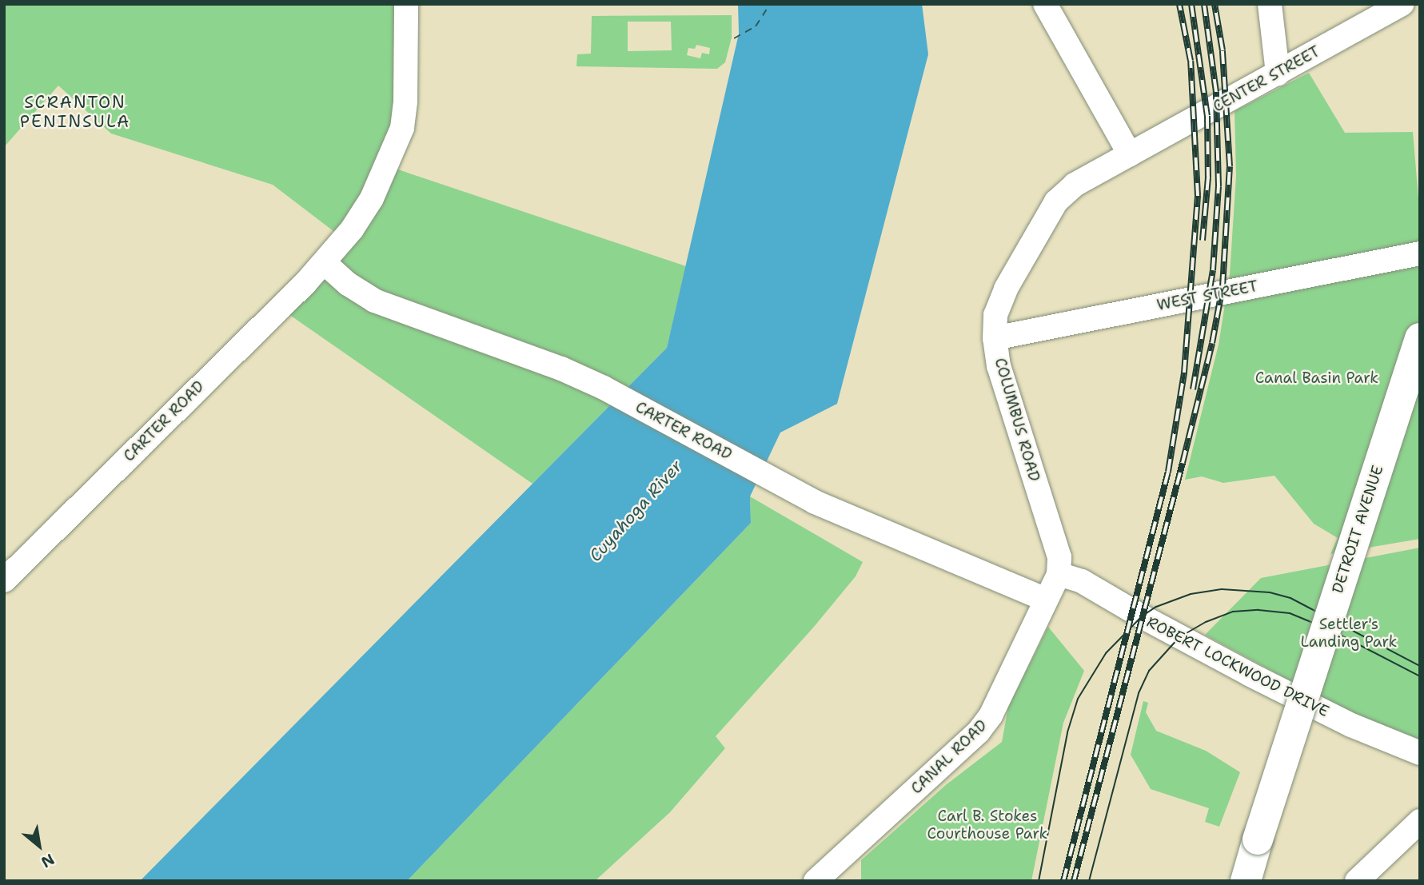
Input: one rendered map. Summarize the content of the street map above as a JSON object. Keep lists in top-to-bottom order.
{
  "streets": {
    "main road": ["DETROIT AVENUE"],
    "street": [
      "CENTER STREET",
      "WEST STREET",
      "COLUMBUS ROAD",
      "CARTER ROAD",
      "ROBERT LOCKWOOD DRIVE",
      "CANAL ROAD"
    ]
  },
  "crossings": [
    ["CENTER STREET", "COLUMBUS ROAD"],
    ["WEST STREET", "COLUMBUS ROAD"],
    ["COLUMBUS ROAD", "ROBERT LOCKWOOD DRIVE"],
    ["COLUMBUS ROAD", "CANAL ROAD"],
    ["CARTER ROAD", "CANAL ROAD"],
    ["ROBERT LOCKWOOD DRIVE", "CANAL ROAD"]
  ],
  "districts": ["SCRANTON PENINSULA"],
  "water": ["Cuyahoga River"],
  "parks": ["Canal Basin Park", "Settler's Landing Park", "Carl B. Stokes Courthouse Park"],
  "north": "bottom right"
}
